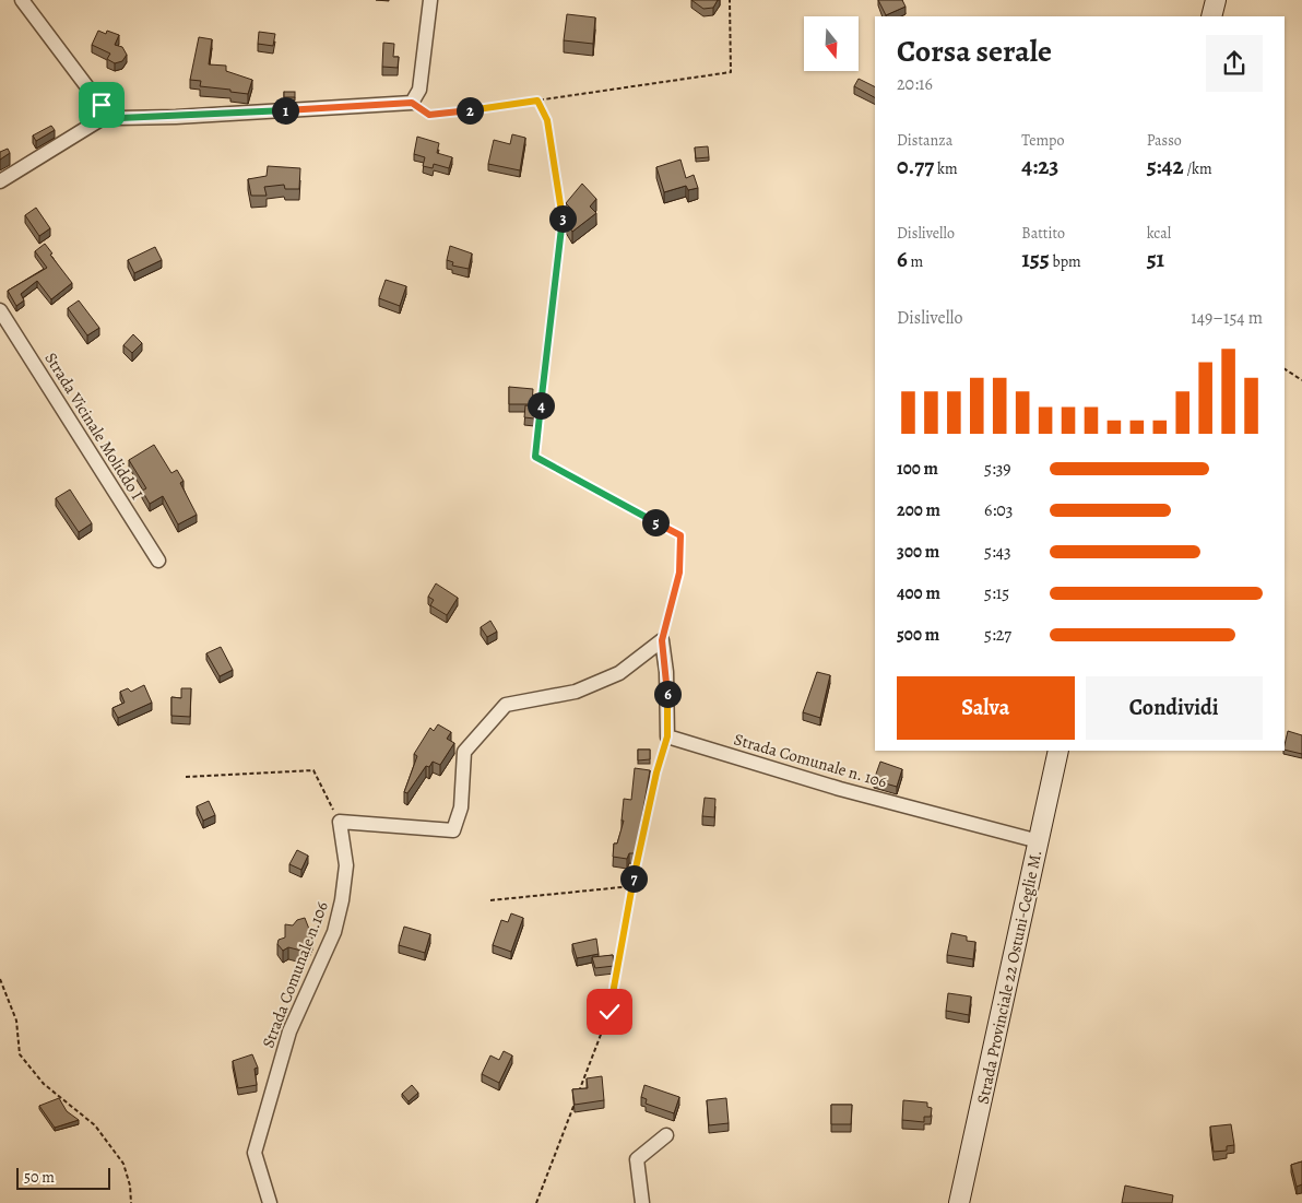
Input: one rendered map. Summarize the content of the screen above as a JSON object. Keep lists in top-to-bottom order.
{
  "streets": {
    "main road": ["Strada Provinciale 22 Ostuni-Ceglie M."],
    "street": ["Strada Vicinale Moliddo I", "Strada Comunale n. 106", "Strada Comunale n.106"]
  },
  "crossings": [
    ["Strada Comunale n. 106", "Strada Provinciale 22 Ostuni-Ceglie M."]
  ],
  "scale_bar": "50 m",
  "north": "bottom",
  "page": {
    "heading": ["Corsa serale", "20:16"],
    "pins": [
      "1",
      "2",
      "3",
      "4",
      "5",
      "6",
      "7"
    ],
    "stats": [
      ["Distanza", "0.77 km"],
      ["Tempo", "4:23"],
      ["Passo", "5:42 /km"],
      ["Dislivello", "6 m"],
      ["Battito", "155 bpm"],
      ["kcal", "51"]
    ],
    "chart": ["Dislivello", "149–154 m"],
    "list": [
      {
        "name": "100 m",
        "note": "5:39"
      },
      {
        "name": "200 m",
        "note": "6:03"
      },
      {
        "name": "300 m",
        "note": "5:43"
      },
      {
        "name": "400 m",
        "note": "5:15"
      },
      {
        "name": "500 m",
        "note": "5:27"
      }
    ],
    "buttons": ["Salva", "Condividi"],
    "scale": "50 m"
  }
}
